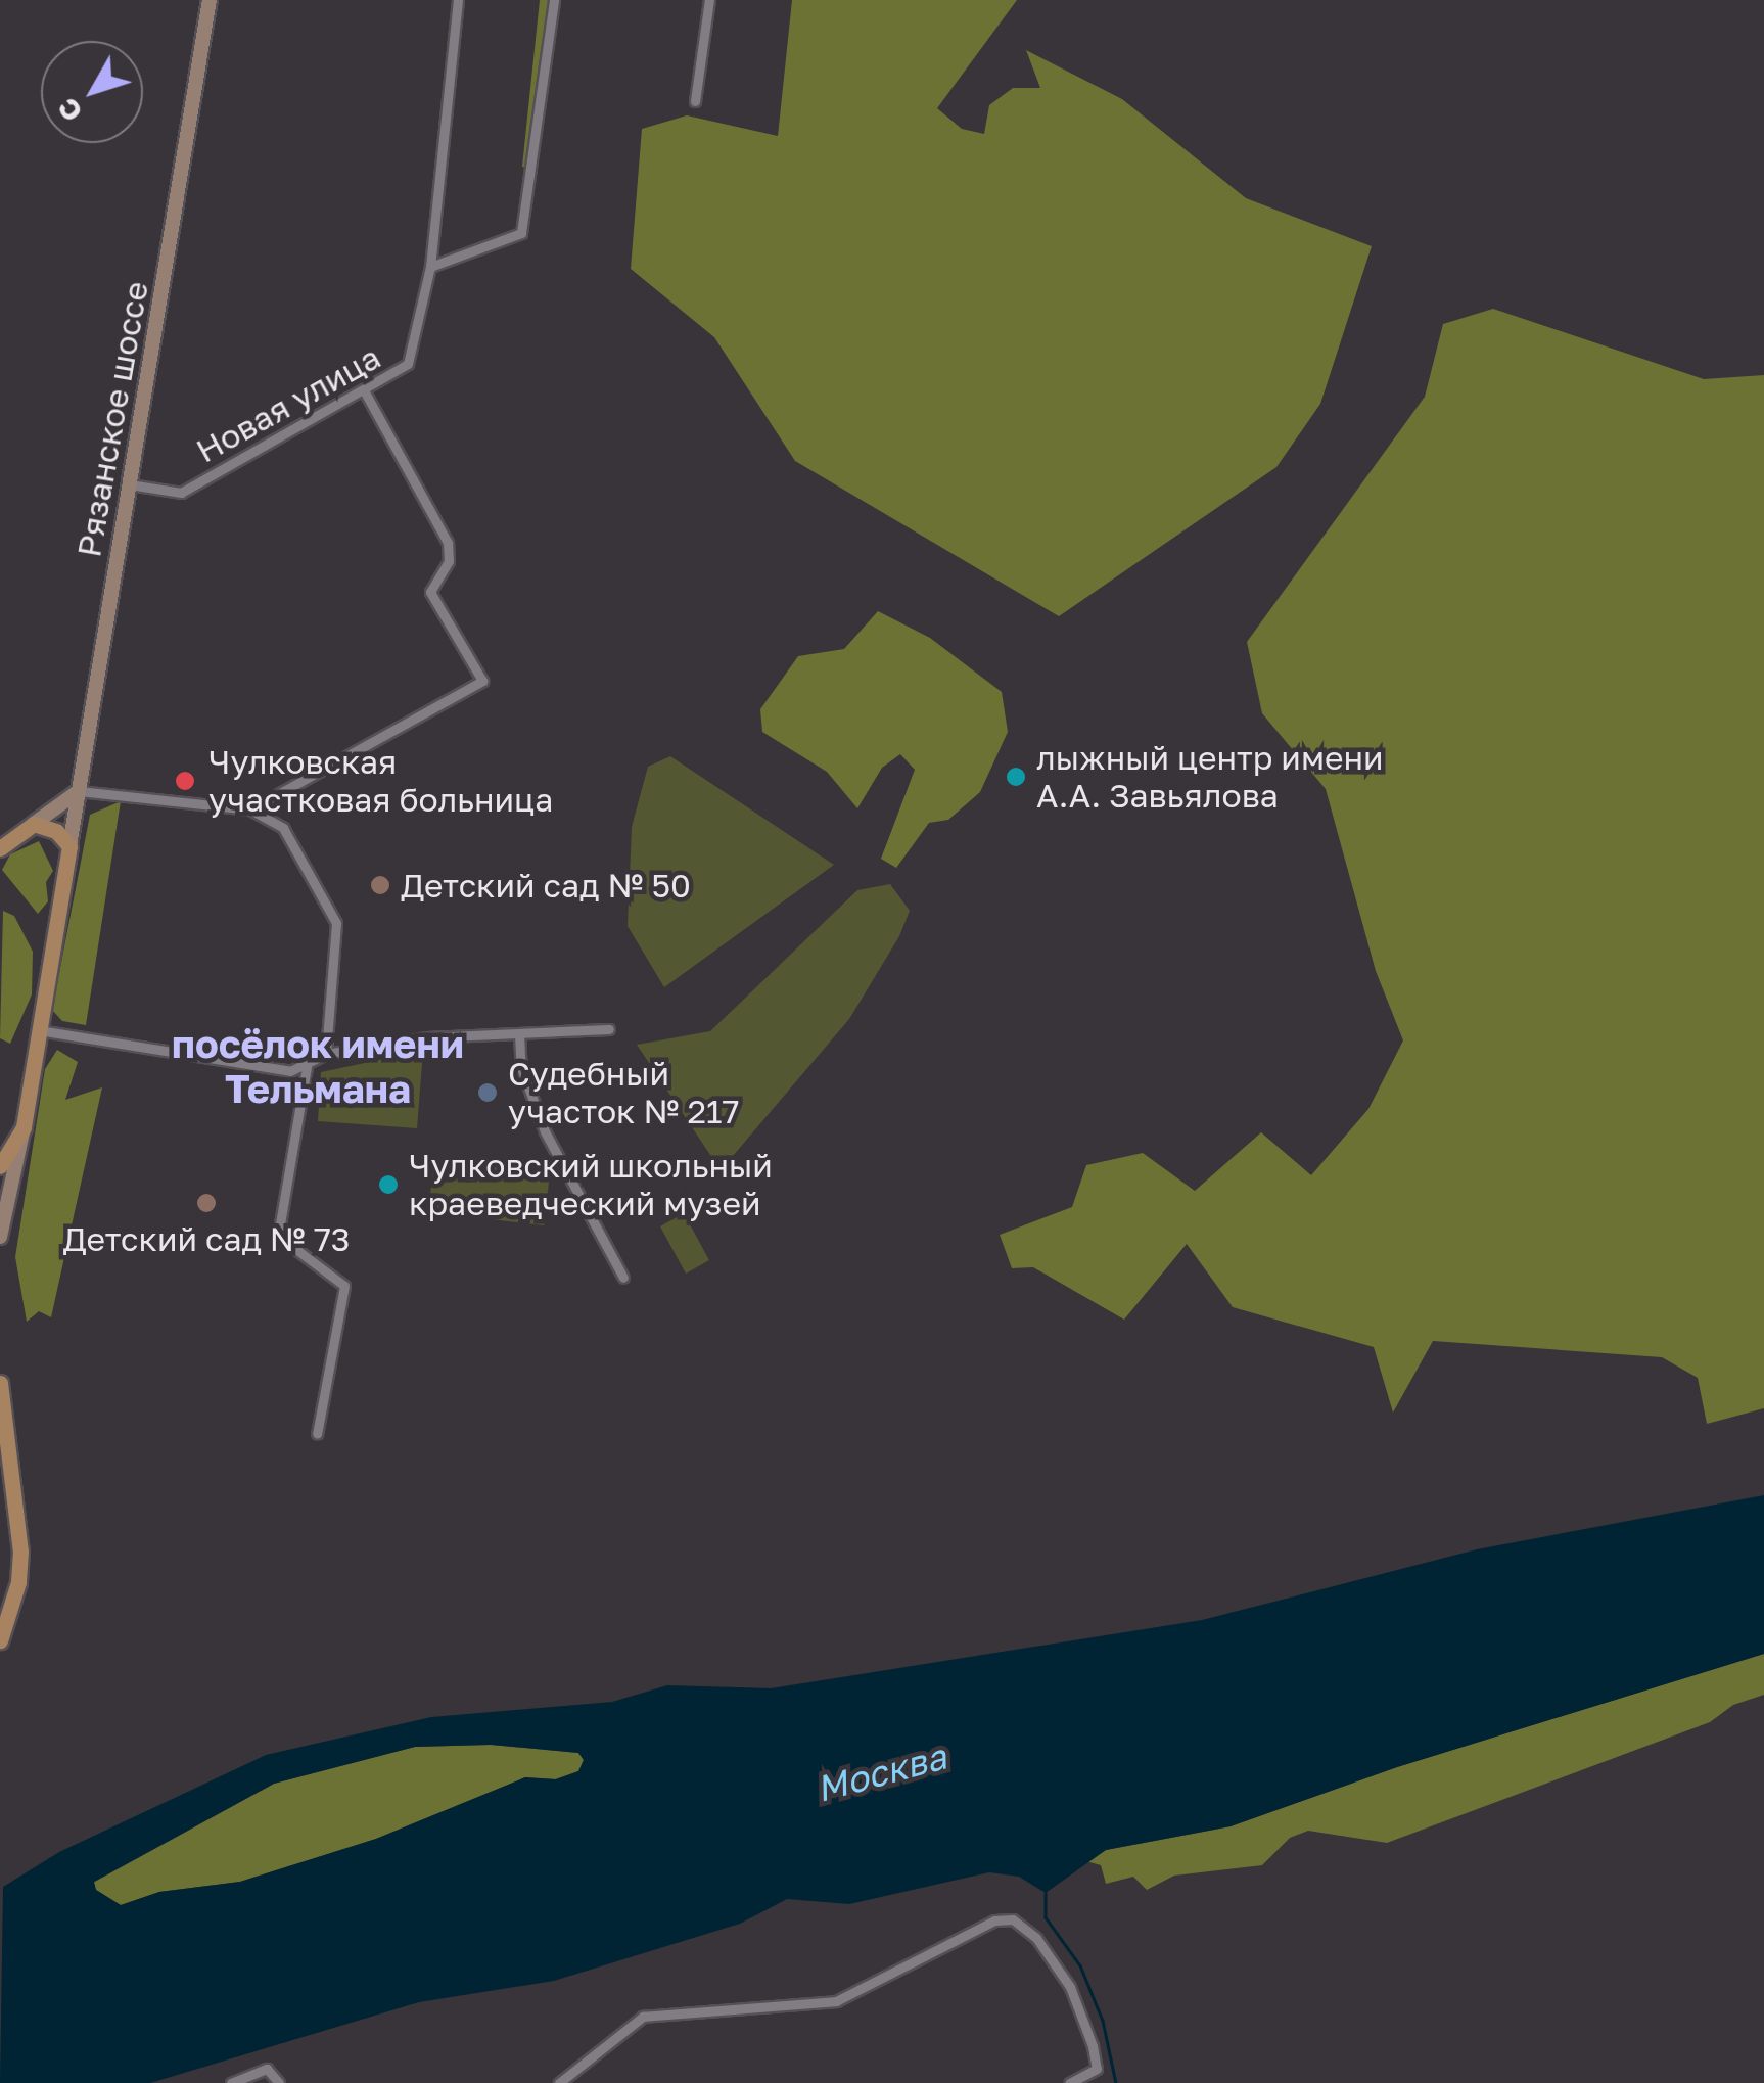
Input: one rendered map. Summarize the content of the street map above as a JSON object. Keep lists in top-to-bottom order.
{
  "streets": {
    "main road": ["Рязанское шоссе"],
    "street": ["Новая улица"]
  },
  "crossings": [
    ["Новая улица", "Рязанское шоссе"]
  ],
  "districts": ["посёлок имени Тельмана"],
  "water": ["Москва"],
  "places": [
    "лыжный центр имени А.А. Завьялова",
    "Чулковская участковая больница",
    "Детский сад № 50",
    "Судебный участок № 217",
    "Чулковский школьный краеведческий музей",
    "Детский сад № 73"
  ],
  "north": "bottom left"
}
